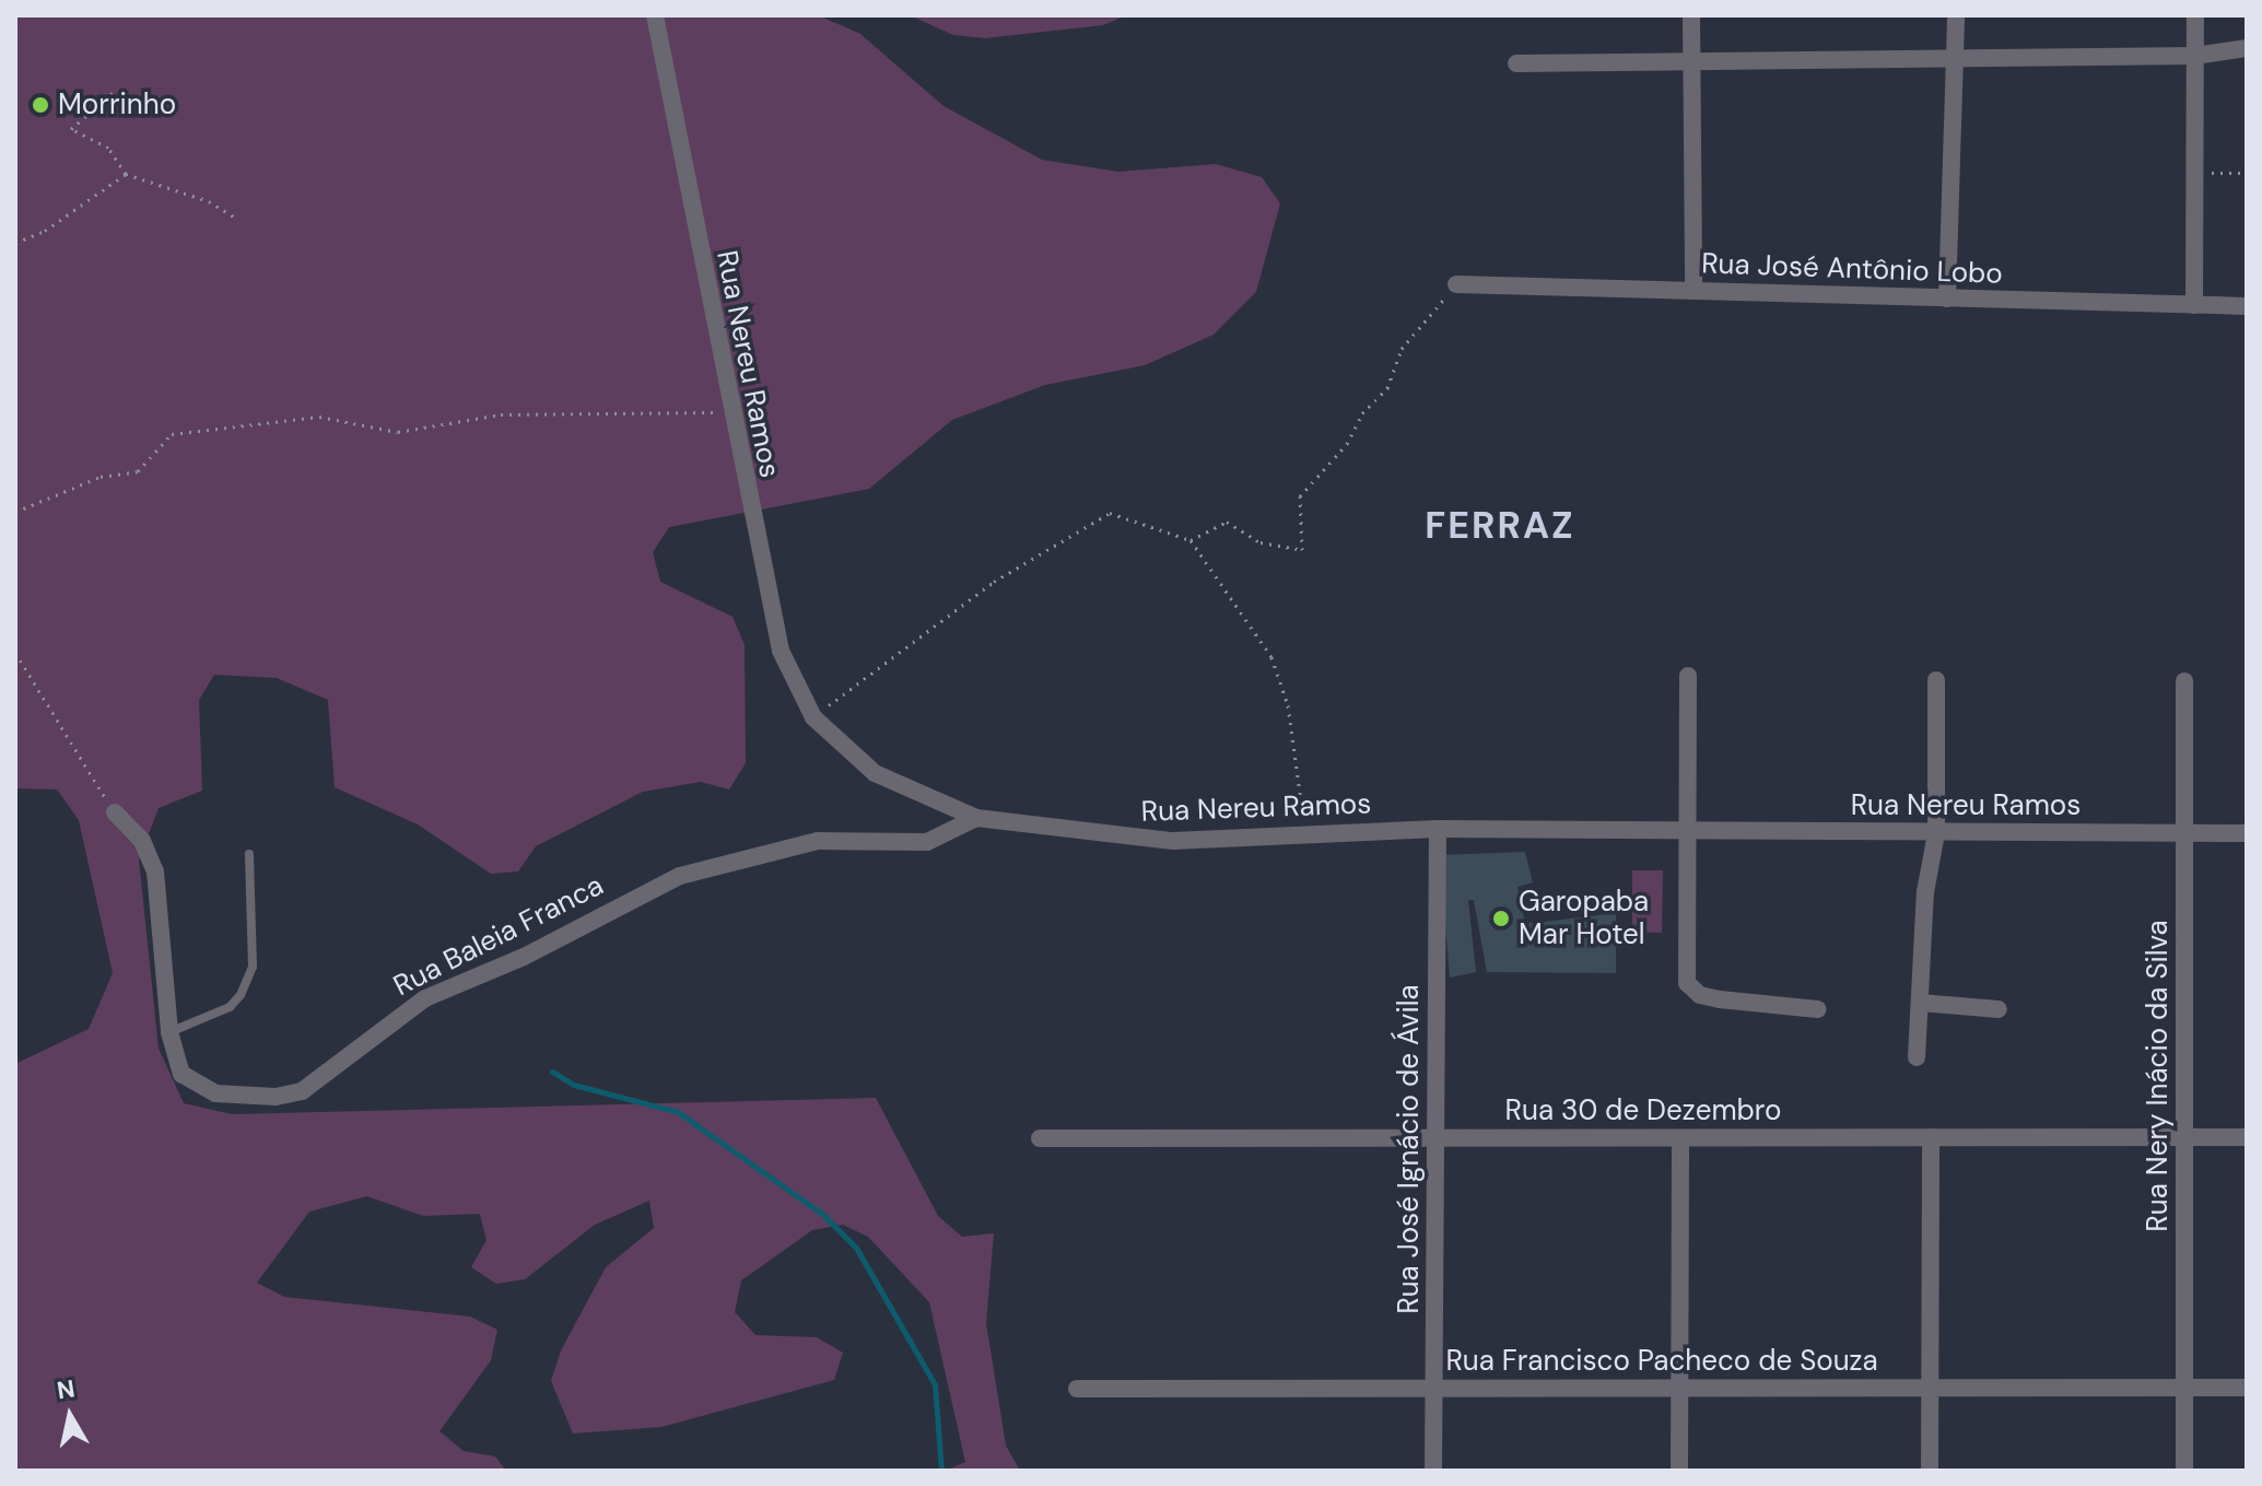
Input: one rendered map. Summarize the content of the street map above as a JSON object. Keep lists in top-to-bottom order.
{
  "streets": {
    "street": [
      "Rua José Antônio Lobo",
      "Rua Nereu Ramos",
      "Rua Baleia Franca",
      "Rua Nery Inácio da Silva",
      "Rua 30 de Dezembro",
      "Rua José Ignácio de Ávila",
      "Rua Francisco Pacheco de Souza"
    ]
  },
  "crossings": [
    ["Rua Nereu Ramos", "Rua Baleia Franca"],
    ["Rua Nereu Ramos", "Rua Nery Inácio da Silva"],
    ["Rua Nereu Ramos", "Rua José Ignácio de Ávila"],
    ["Rua Nery Inácio da Silva", "Rua 30 de Dezembro"],
    ["Rua Nery Inácio da Silva", "Rua Francisco Pacheco de Souza"],
    ["Rua 30 de Dezembro", "Rua José Ignácio de Ávila"],
    ["Rua José Ignácio de Ávila", "Rua Francisco Pacheco de Souza"]
  ],
  "districts": ["FERRAZ"],
  "places": ["Morrinho", "Garopaba Mar Hotel"],
  "north": "top"
}
